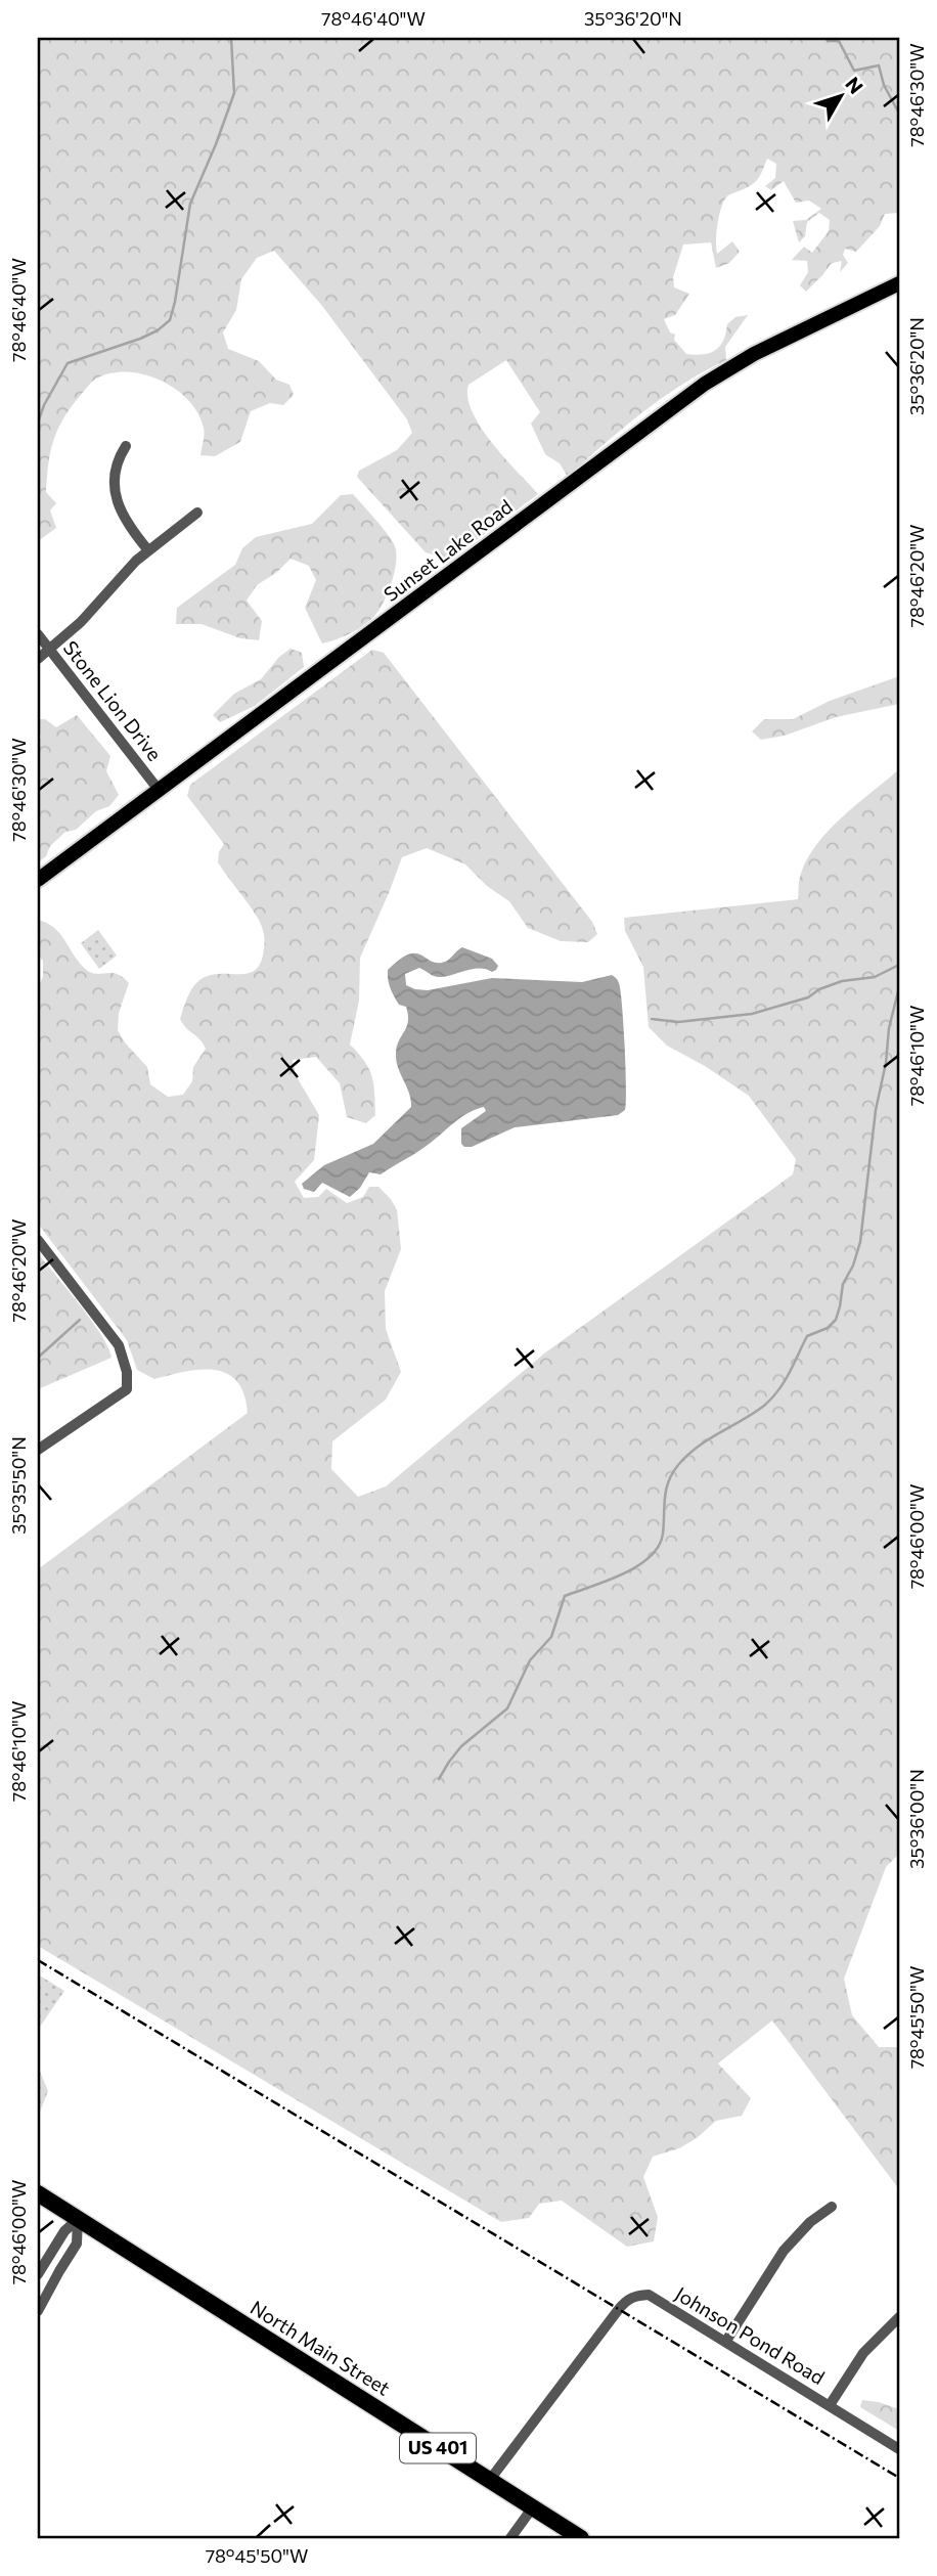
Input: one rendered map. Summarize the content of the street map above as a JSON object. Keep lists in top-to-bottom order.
{
  "streets": {
    "highway": ["North Main Street", "US 401"],
    "main road": ["Sunset Lake Road"],
    "street": ["Stone Lion Drive", "Johnson Pond Road"]
  },
  "crossings": [
    ["Sunset Lake Road", "Stone Lion Drive"],
    ["Johnson Pond Road", "North Main Street"]
  ],
  "north": "top right",
  "coordinates": [
    "78°46'40\"W",
    "35°36'20\"N",
    "78°46'30\"W",
    "78°46'20\"W",
    "78°46'10\"W",
    "35°35'50\"N",
    "78°46'00\"W",
    "35°36'00\"N",
    "78°45'50\"W"
  ]
}
